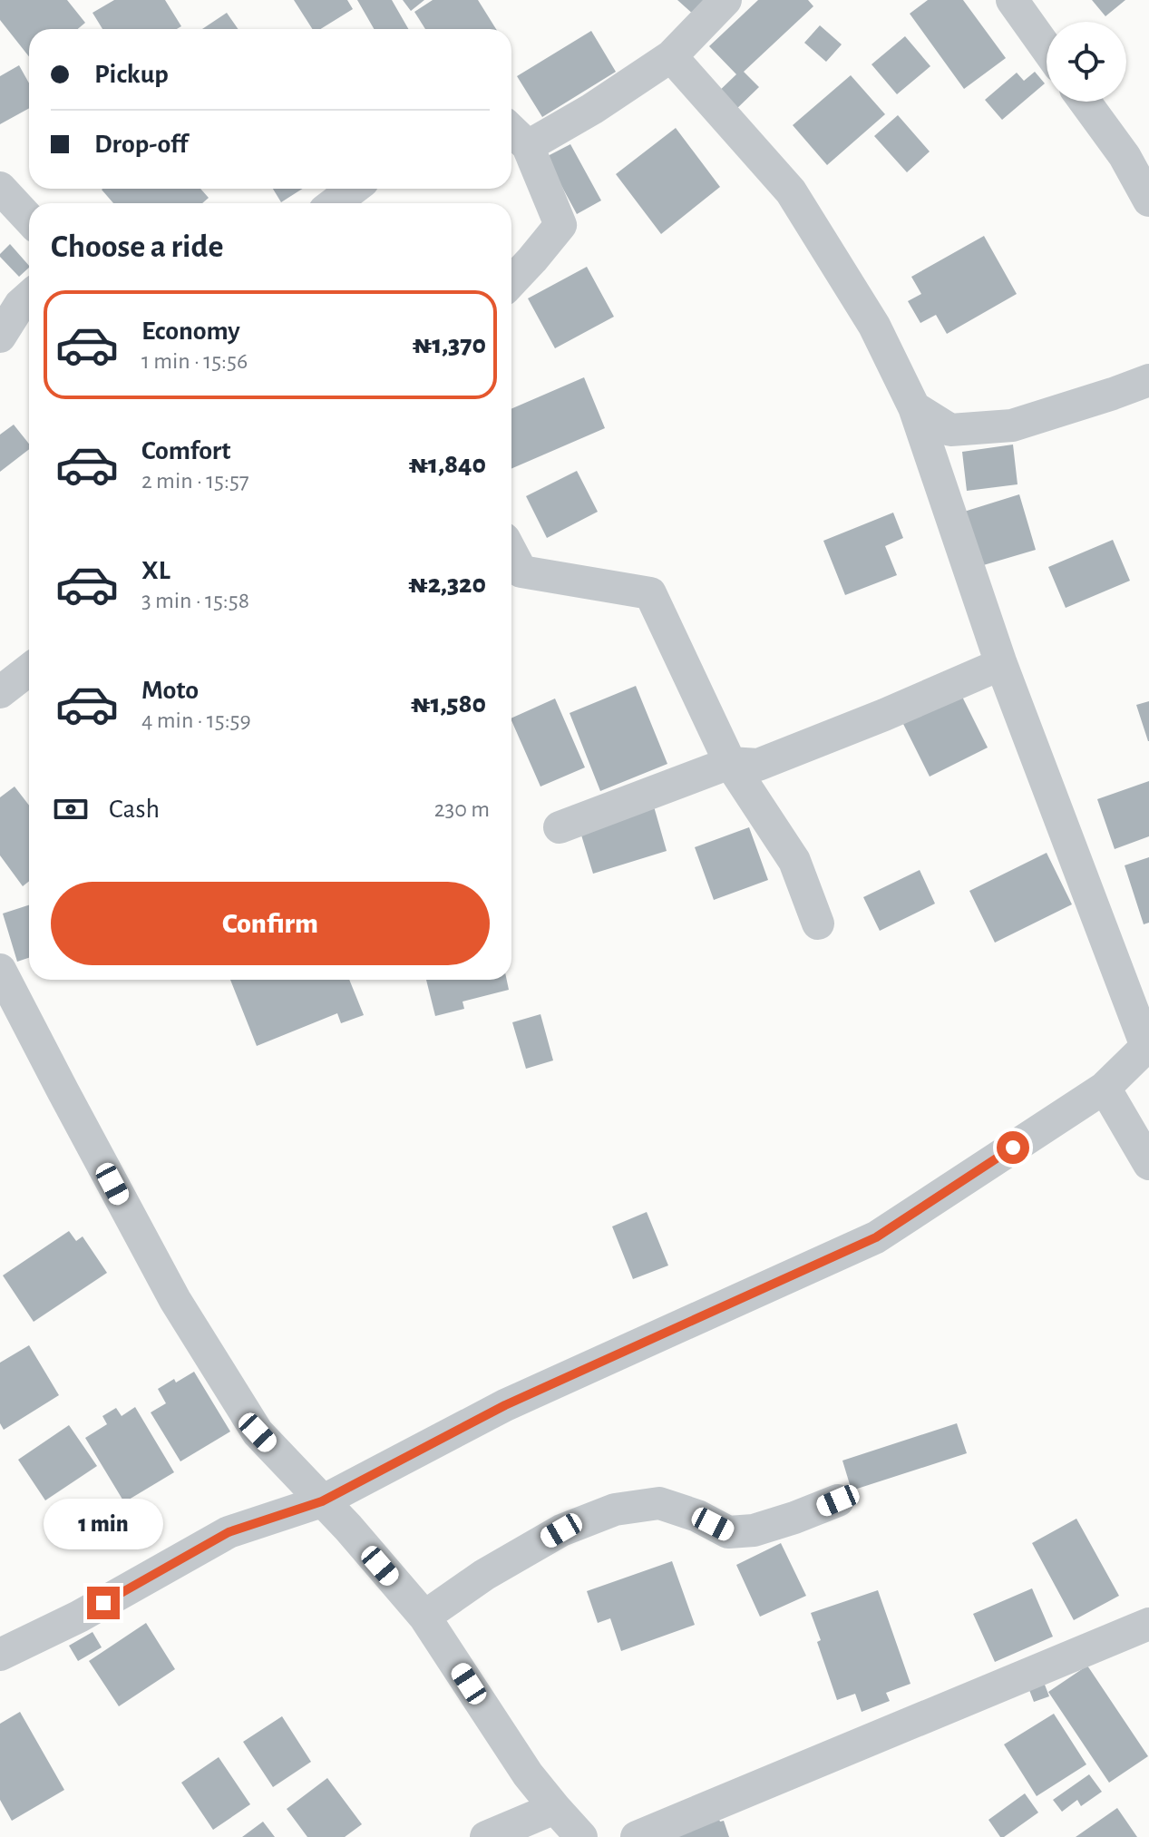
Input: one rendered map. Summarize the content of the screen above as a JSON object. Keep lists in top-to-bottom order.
{
  "page": {
    "banner": ["Pickup", "Drop-off"],
    "heading": "Choose a ride",
    "list": [
      {
        "name": "Economy",
        "note": "1 min · 15:56",
        "value": "₦1,370"
      },
      {
        "name": "Comfort",
        "note": "2 min · 15:57",
        "value": "₦1,840"
      },
      {
        "name": "XL",
        "note": "3 min · 15:58",
        "value": "₦2,320"
      },
      {
        "name": "Moto",
        "note": "4 min · 15:59",
        "value": "₦1,580"
      }
    ],
    "pay": ["Cash", "230 m"],
    "buttons": "Confirm",
    "bubble": "1 min"
  }
}
